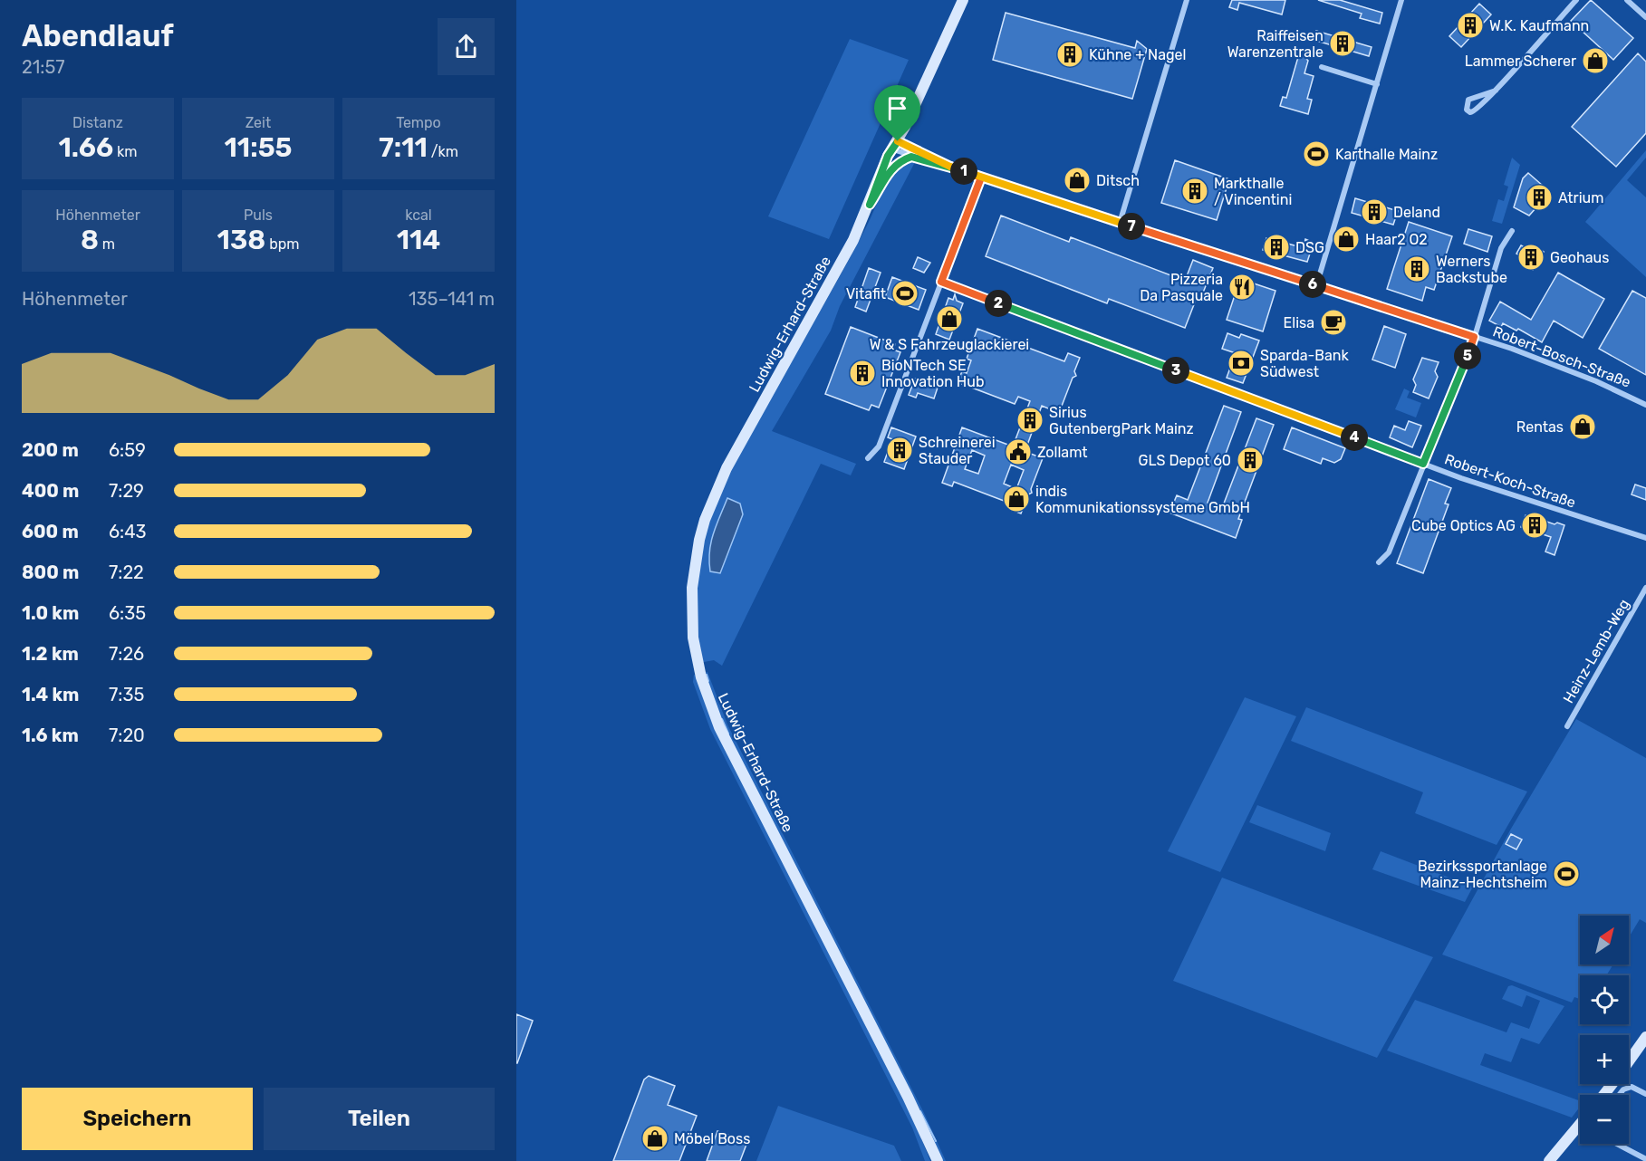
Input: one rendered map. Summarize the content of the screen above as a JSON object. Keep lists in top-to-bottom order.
{
  "streets": {
    "main road": ["Ludwig-Erhard-Straße"],
    "street": ["Robert-Bosch-Straße", "Robert-Koch-Straße", "Heinz-Lemb-Weg"]
  },
  "crossings": [
    ["Ludwig-Erhard-Straße", "Robert-Bosch-Straße"]
  ],
  "places": {
    "building": [
      "W.K. Kaufmann",
      "Raiffeisen Warenzentrale",
      "Kühne + Nagel",
      "Markthalle / Vincentini",
      "Atrium",
      "Deland",
      "DSG",
      "Geohaus",
      "Werners Backstube",
      "BioNTech SE Innovation Hub",
      "Sirius GutenbergPark Mainz",
      "Schreinerei Stauder",
      "GLS Depot 60",
      "Cube Optics AG"
    ],
    "shop": [
      "Lammer Scherer",
      "Ditsch",
      "Haar2 O2",
      "W & S Fahrzeuglackierei",
      "Rentas",
      "indis Kommunikationssysteme GmbH",
      "Möbel Boss"
    ],
    "sports": ["Karthalle Mainz", "Vitafit", "Bezirkssportanlage Mainz-Hechtsheim"],
    "restaurant": ["Pizzeria Da Pasquale"],
    "cafe": ["Elisa"],
    "bank": ["Sparda-Bank Südwest"],
    "public building": ["Zollamt"]
  },
  "north": "top right",
  "page": {
    "heading": ["Abendlauf", "21:57"],
    "stats": [
      ["Distanz", "1.66 km"],
      ["Zeit", "11:55"],
      ["Tempo", "7:11 /km"],
      ["Höhenmeter", "8 m"],
      ["Puls", "138 bpm"],
      ["kcal", "114"]
    ],
    "pins": [
      "1",
      "7",
      "6",
      "2",
      "5",
      "3",
      "4"
    ],
    "chart": ["Höhenmeter", "135–141 m"],
    "list": [
      {
        "name": "200 m",
        "note": "6:59"
      },
      {
        "name": "400 m",
        "note": "7:29"
      },
      {
        "name": "600 m",
        "note": "6:43"
      },
      {
        "name": "800 m",
        "note": "7:22"
      },
      {
        "name": "1.0 km",
        "note": "6:35"
      },
      {
        "name": "1.2 km",
        "note": "7:26"
      },
      {
        "name": "1.4 km",
        "note": "7:35"
      },
      {
        "name": "1.6 km",
        "note": "7:20"
      }
    ],
    "map_buttons": ["+", "−"],
    "buttons": ["Speichern", "Teilen"]
  }
}
